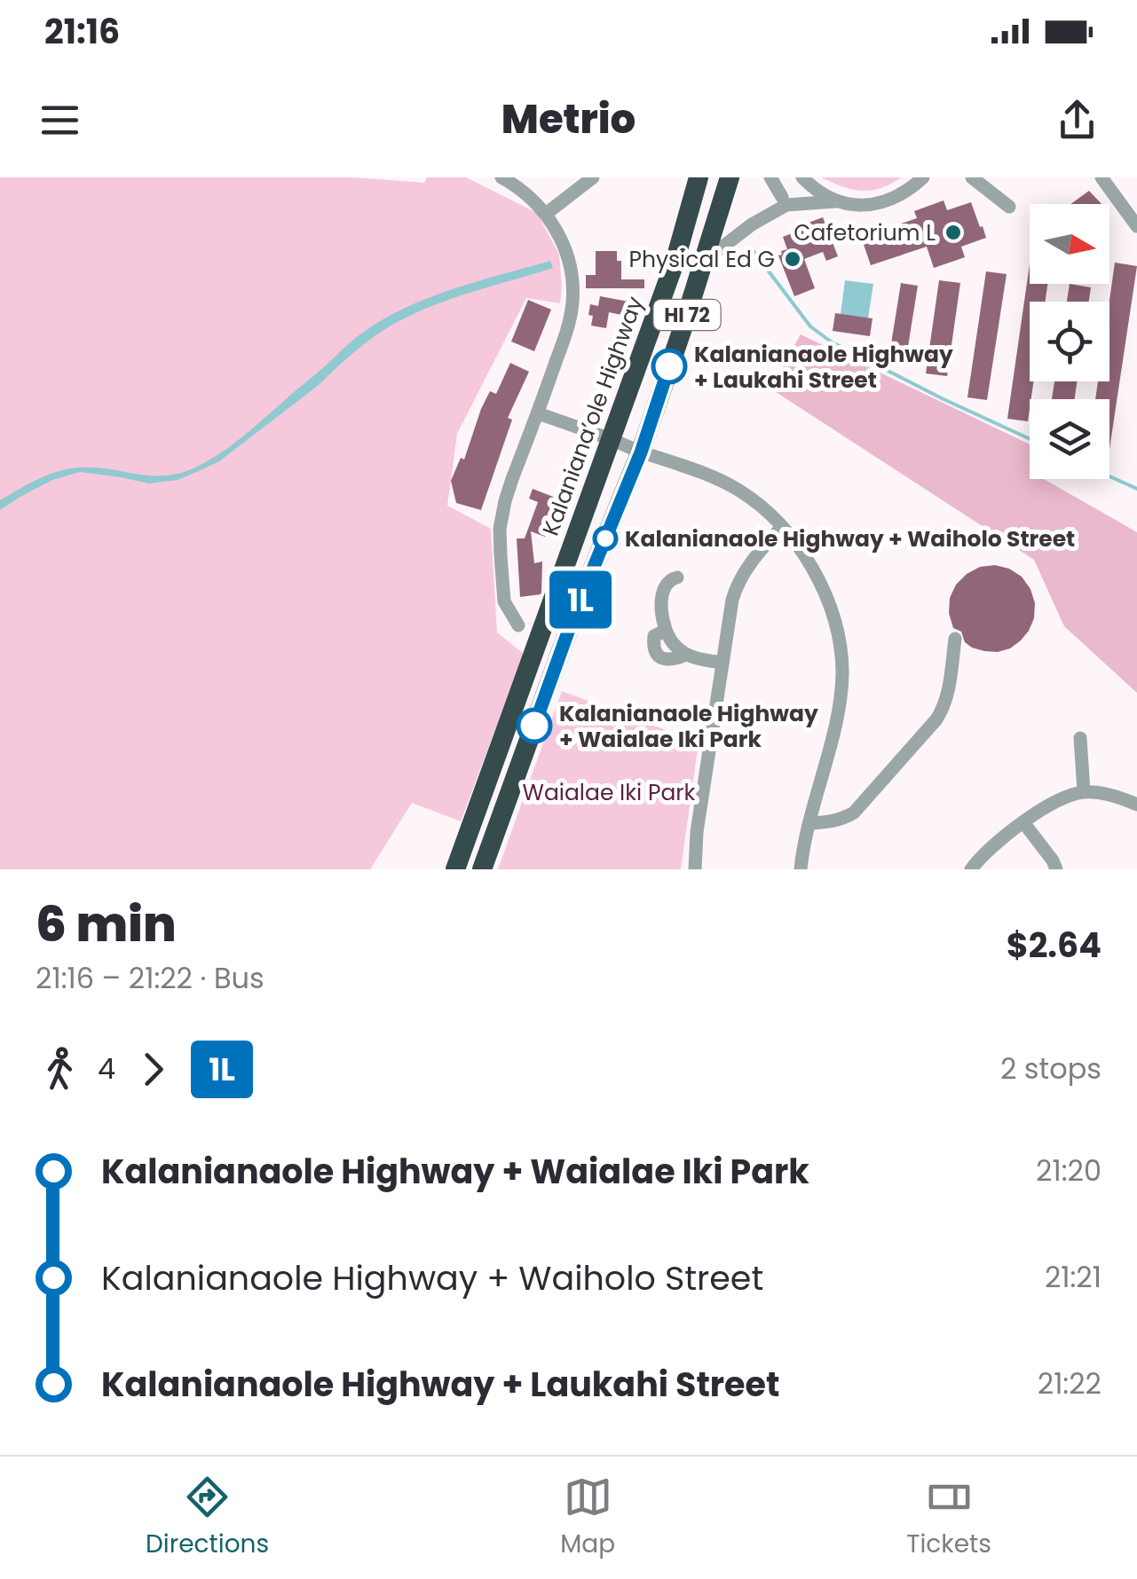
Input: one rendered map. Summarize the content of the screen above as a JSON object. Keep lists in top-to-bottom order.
{
  "streets": {
    "highway": ["HI 72", "Kalaniana’ole Highway"]
  },
  "parks": ["Waialae Iki Park"],
  "places": [
    "Cafetorium L",
    "Physical Ed G",
    "Kalanianaole Highway + Laukahi Street",
    "Kalanianaole Highway + Waiholo Street",
    "Kalanianaole Highway + Waialae Iki Park"
  ],
  "lines": ["bus line 1L"],
  "north": "right",
  "page": {
    "status": "21:16",
    "header": "Metrio",
    "on_map": "1L",
    "heading": ["6 min", "21:16 – 21:22 · Bus", "$2.64"],
    "legs": ["4", "1L", "2 stops"],
    "list": [
      {
        "name": "Kalanianaole Highway + Waialae Iki Park",
        "value": "21:20"
      },
      {
        "name": "Kalanianaole Highway + Waiholo Street",
        "value": "21:21"
      },
      {
        "name": "Kalanianaole Highway + Laukahi Street",
        "value": "21:22"
      }
    ],
    "tabs": ["Directions", "Map", "Tickets"]
  }
}
